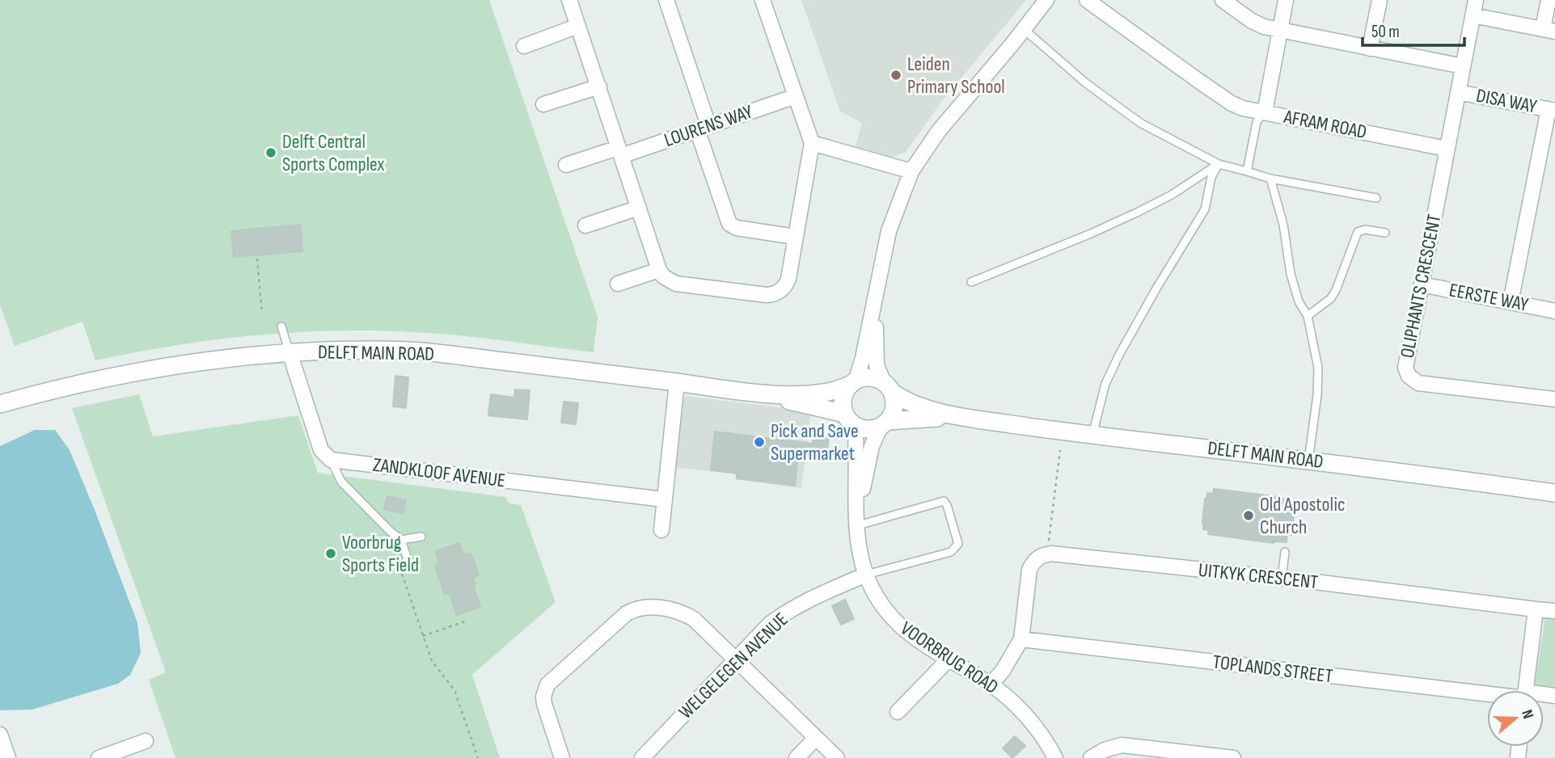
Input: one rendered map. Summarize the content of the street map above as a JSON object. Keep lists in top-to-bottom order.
{
  "streets": {
    "street": [
      "DISA WAY",
      "AFRAM ROAD",
      "LOURENS WAY",
      "OLIPHANTS CRESCENT",
      "EERSTE WAY",
      "DELFT MAIN ROAD",
      "ZANDKLOOF AVENUE",
      "UITKYK CRESCENT",
      "VOORBRUG ROAD",
      "WELGELEGEN AVENUE",
      "TOPLANDS STREET"
    ]
  },
  "crossings": [
    ["AFRAM ROAD", "OLIPHANTS CRESCENT"],
    ["OLIPHANTS CRESCENT", "EERSTE WAY"],
    ["DELFT MAIN ROAD", "VOORBRUG ROAD"],
    ["UITKYK CRESCENT", "VOORBRUG ROAD"],
    ["UITKYK CRESCENT", "TOPLANDS STREET"],
    ["VOORBRUG ROAD", "WELGELEGEN AVENUE"]
  ],
  "places": [
    "Leiden Primary School",
    "Delft Central Sports Complex",
    "Pick and Save Supermarket",
    "Old Apostolic Church",
    "Voorbrug Sports Field"
  ],
  "scale_bar": "50 m",
  "north": "right"
}
